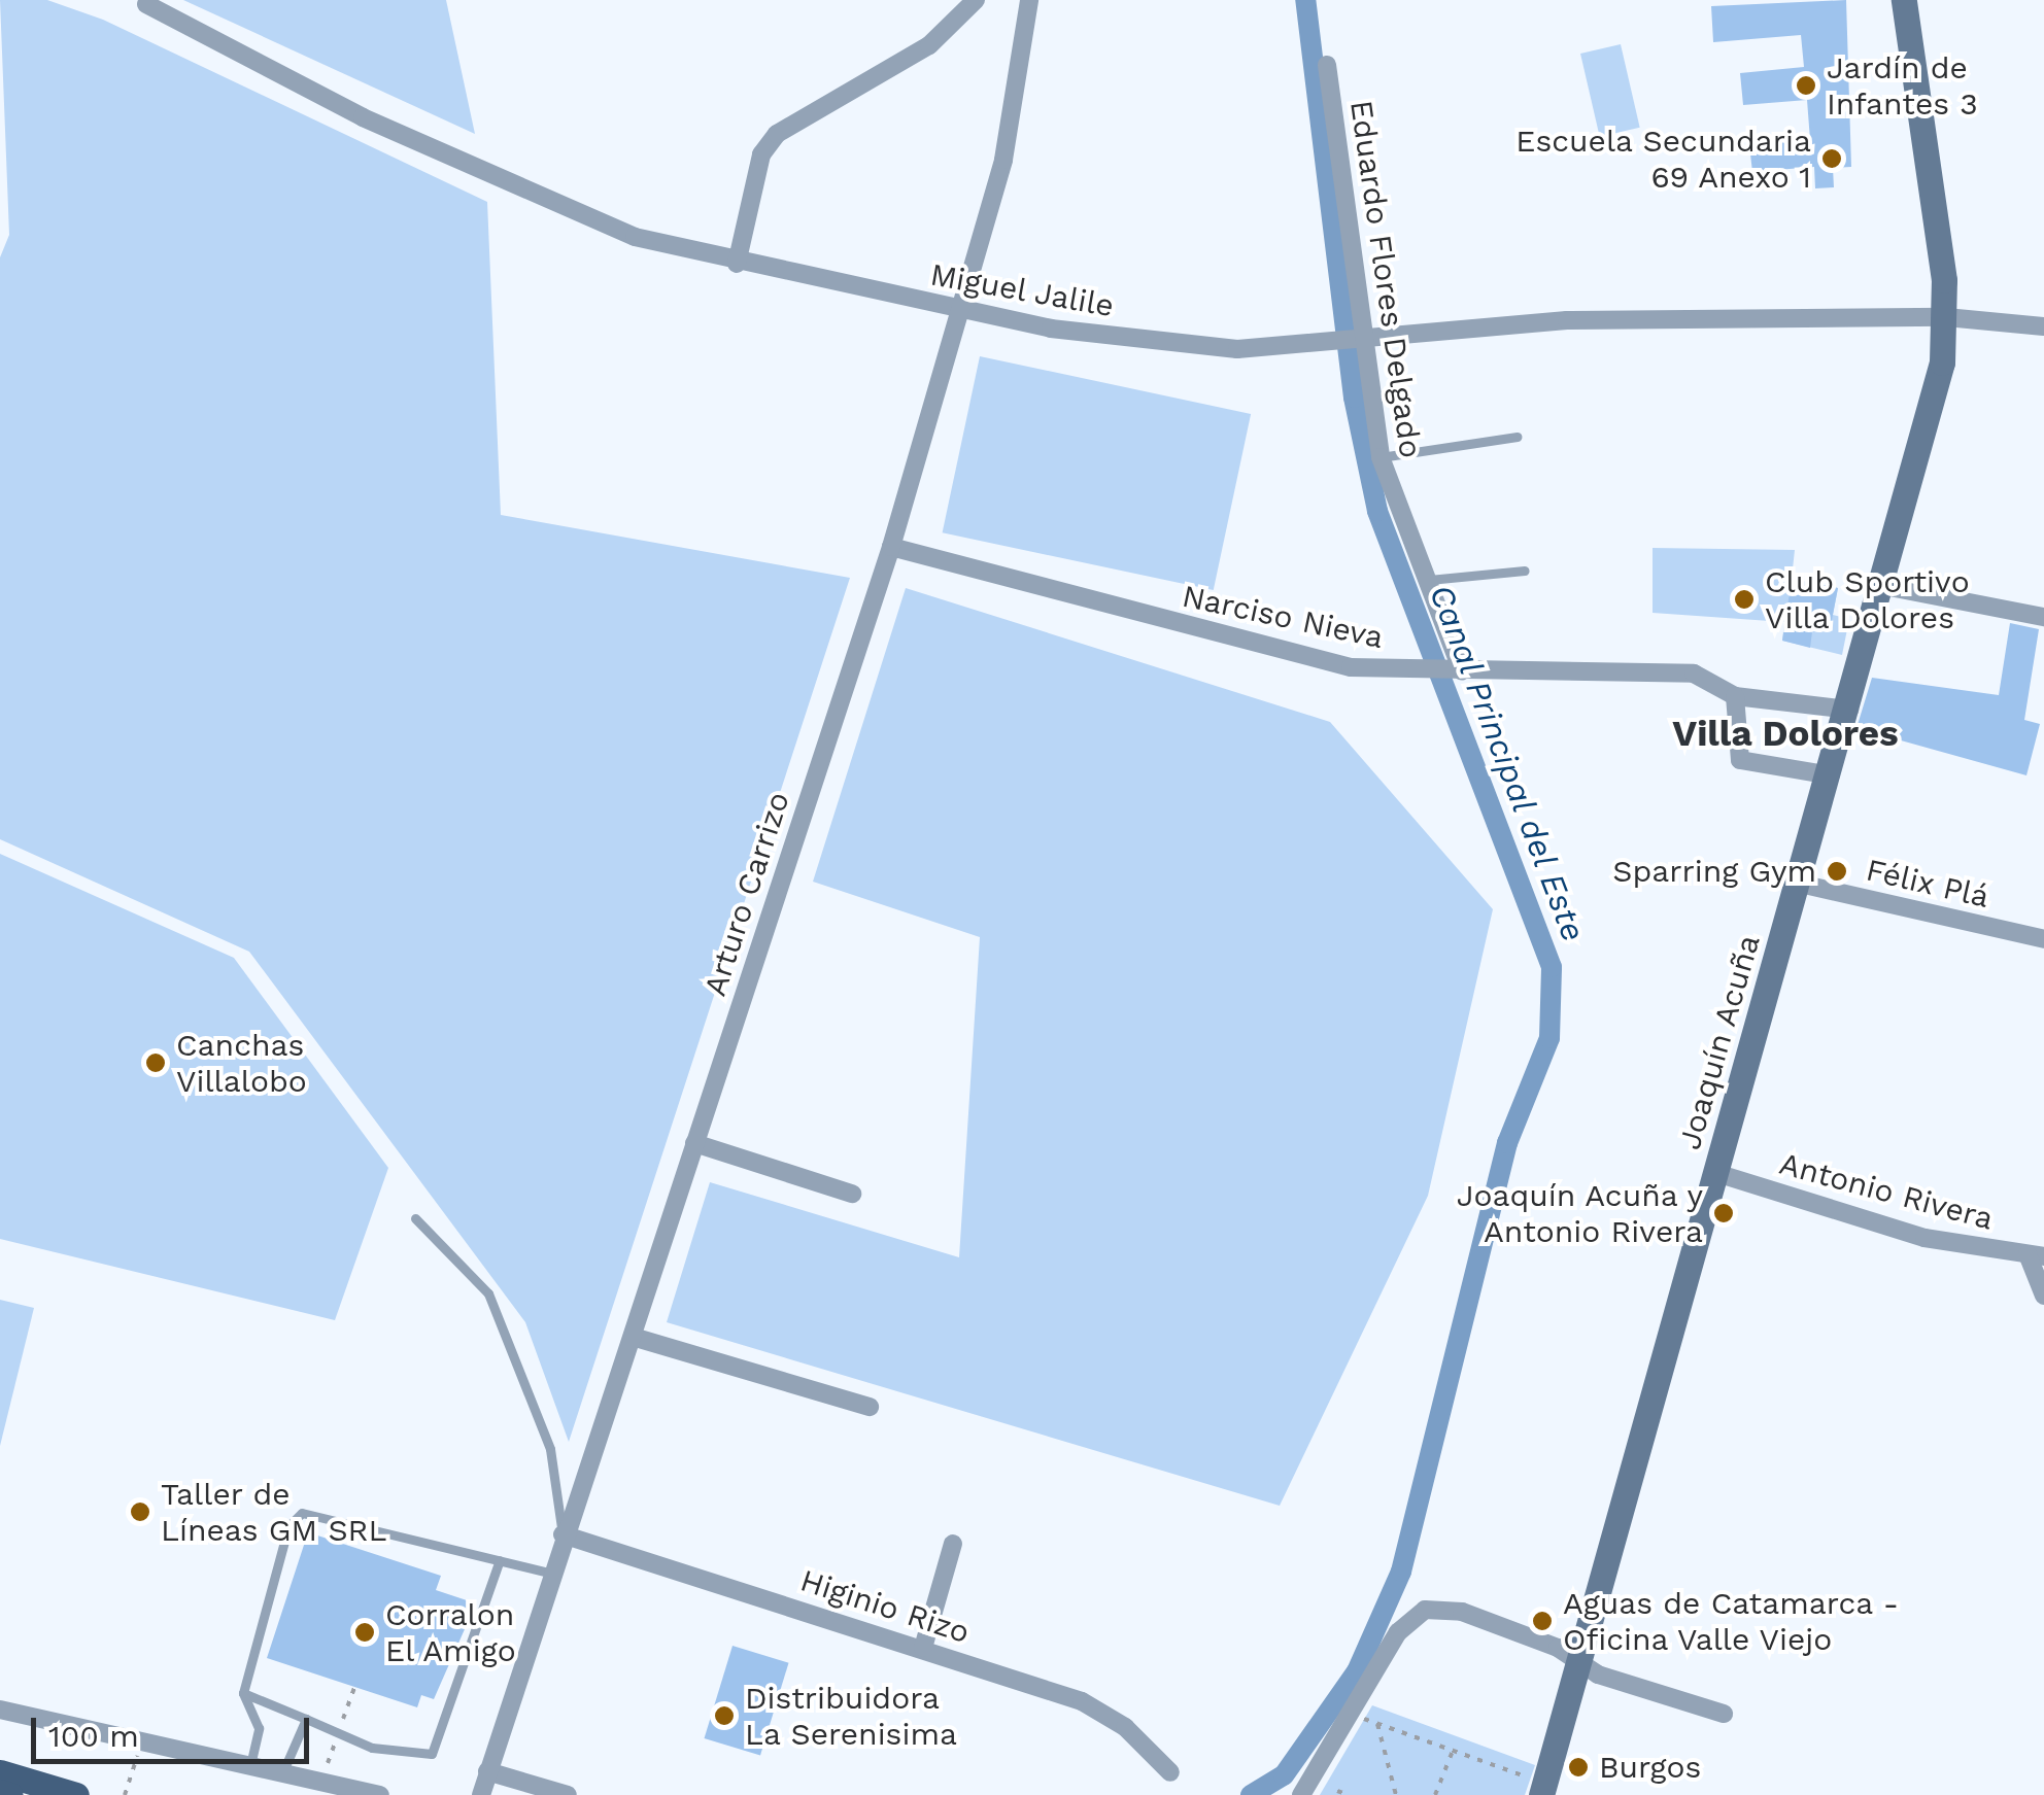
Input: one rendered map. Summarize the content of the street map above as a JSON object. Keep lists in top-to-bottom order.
{
  "streets": {
    "street": [
      "Eduardo Flores Delgado",
      "Miguel Jalile",
      "Narciso Nieva",
      "Félix Plá",
      "Arturo Carrizo",
      "Joaquín Acuña",
      "Antonio Rivera",
      "Higinio Rizo"
    ]
  },
  "crossings": [
    ["Eduardo Flores Delgado", "Miguel Jalile"],
    ["Eduardo Flores Delgado", "Narciso Nieva"],
    ["Miguel Jalile", "Arturo Carrizo"],
    ["Miguel Jalile", "Joaquín Acuña"],
    ["Narciso Nieva", "Arturo Carrizo"],
    ["Narciso Nieva", "Joaquín Acuña"],
    ["Félix Plá", "Joaquín Acuña"],
    ["Arturo Carrizo", "Higinio Rizo"],
    ["Joaquín Acuña", "Antonio Rivera"]
  ],
  "districts": ["Villa Dolores"],
  "water": ["Canal Principal del Este"],
  "places": [
    "Jardín de Infantes 3",
    "Escuela Secundaria 69 Anexo 1",
    "Club Sportivo Villa Dolores",
    "Sparring Gym",
    "Canchas Villalobo",
    "Joaquín Acuña y Antonio Rivera",
    "Taller de Líneas GM SRL",
    "Aguas de Catamarca - Oficina Valle Viejo",
    "Corralon El Amigo",
    "Distribuidora La Serenisima",
    "Burgos"
  ],
  "scale_bar": "100 m"
}
